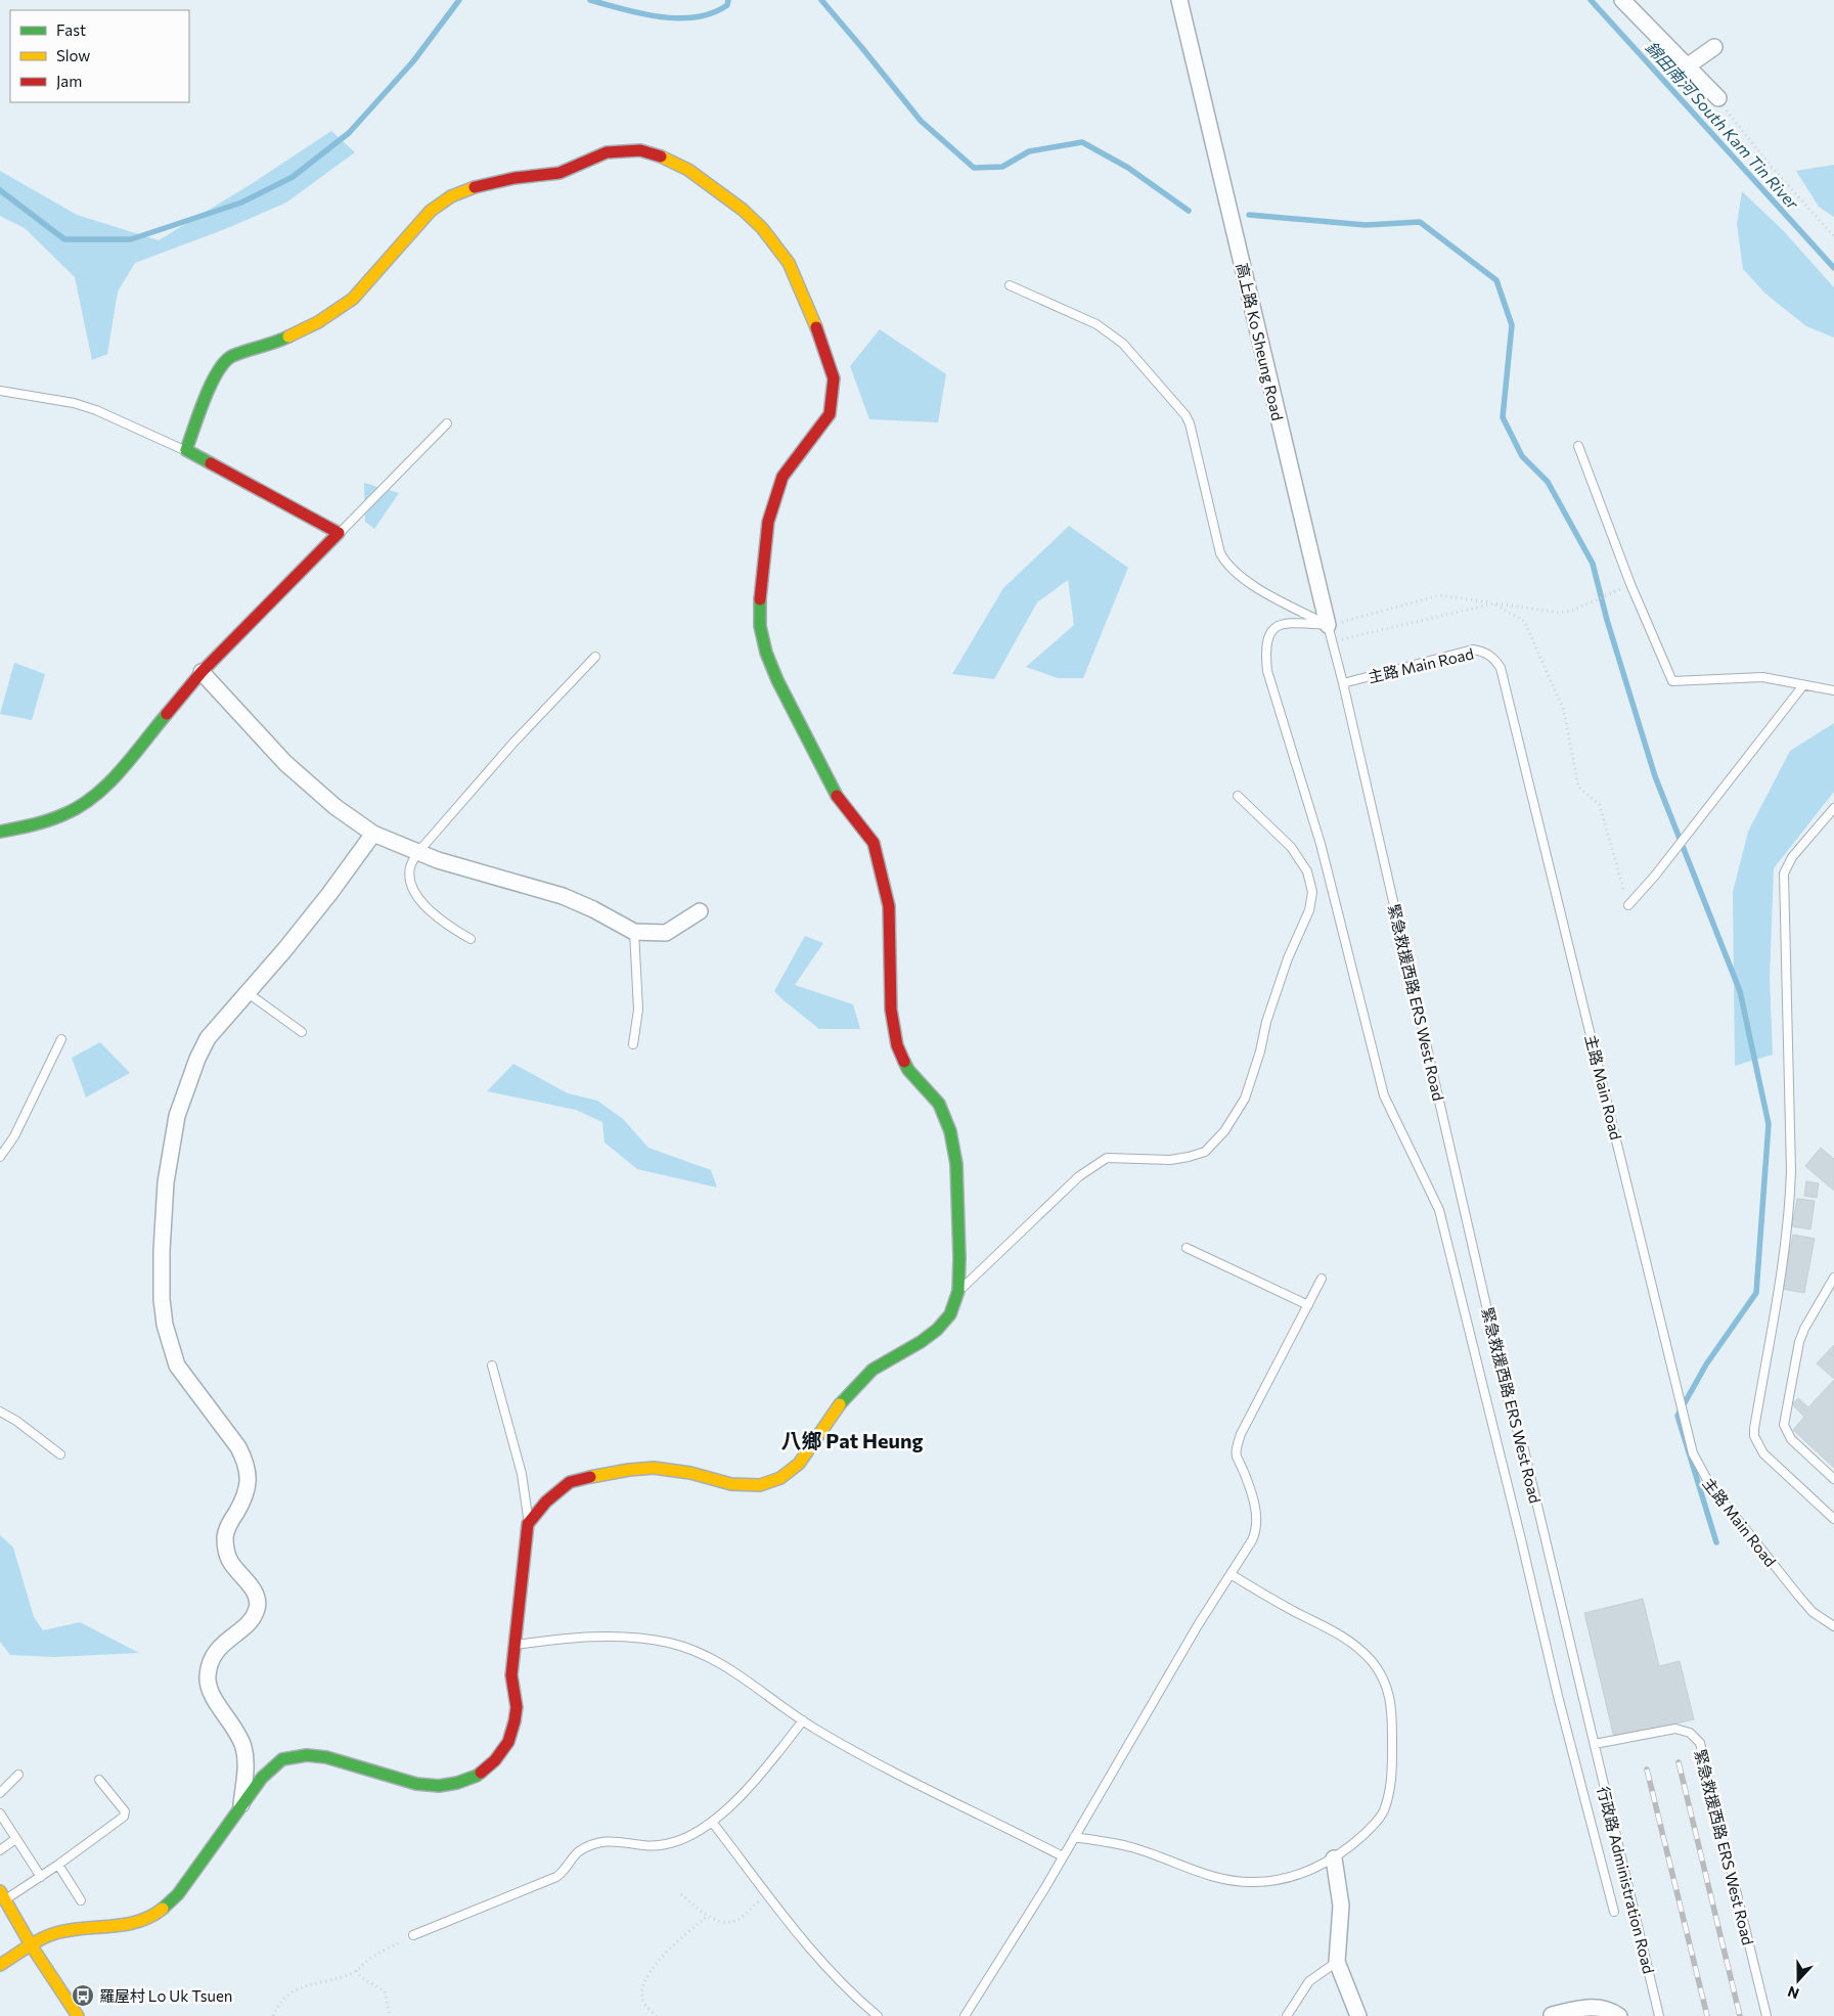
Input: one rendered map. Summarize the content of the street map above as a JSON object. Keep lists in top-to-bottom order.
{
  "streets": {
    "street": ["高上路 Ko Sheung Road"],
    "lane": ["主路 Main Road", "緊急救援西路 ERS West Road", "行政路 Administration Road"]
  },
  "crossings": [
    ["高上路 Ko Sheung Road", "主路 Main Road"],
    ["高上路 Ko Sheung Road", "緊急救援西路 ERS West Road"],
    ["主路 Main Road", "緊急救援西路 ERS West Road"],
    ["緊急救援西路 ERS West Road", "行政路 Administration Road"]
  ],
  "districts": ["八鄉 Pat Heung"],
  "water": ["錦田南河 South Kam Tin River"],
  "places": {
    "bus stop": ["羅屋村 Lo Uk Tsuen"]
  },
  "legend": ["Fast", "Slow", "Jam"],
  "north": "bottom"
}
